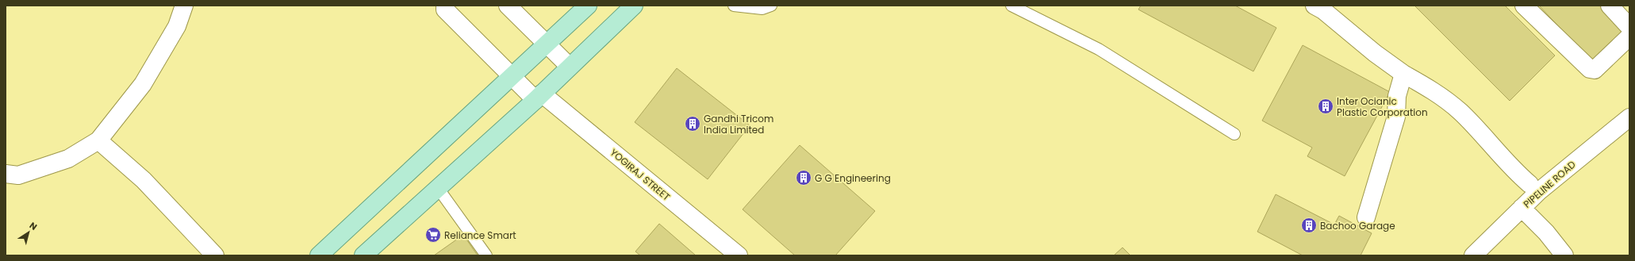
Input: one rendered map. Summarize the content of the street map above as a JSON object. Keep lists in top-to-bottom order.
{
  "streets": {
    "street": ["YOGIRAJ STREET", "PIPELINE ROAD"]
  },
  "places": {
    "building": [
      "Inter Ocianic Plastic Corporation",
      "Gandhi Tricom India Limited",
      "G G Engineering",
      "Bachoo Garage"
    ],
    "supermarket": ["Reliance Smart"]
  },
  "north": "top right"
}
